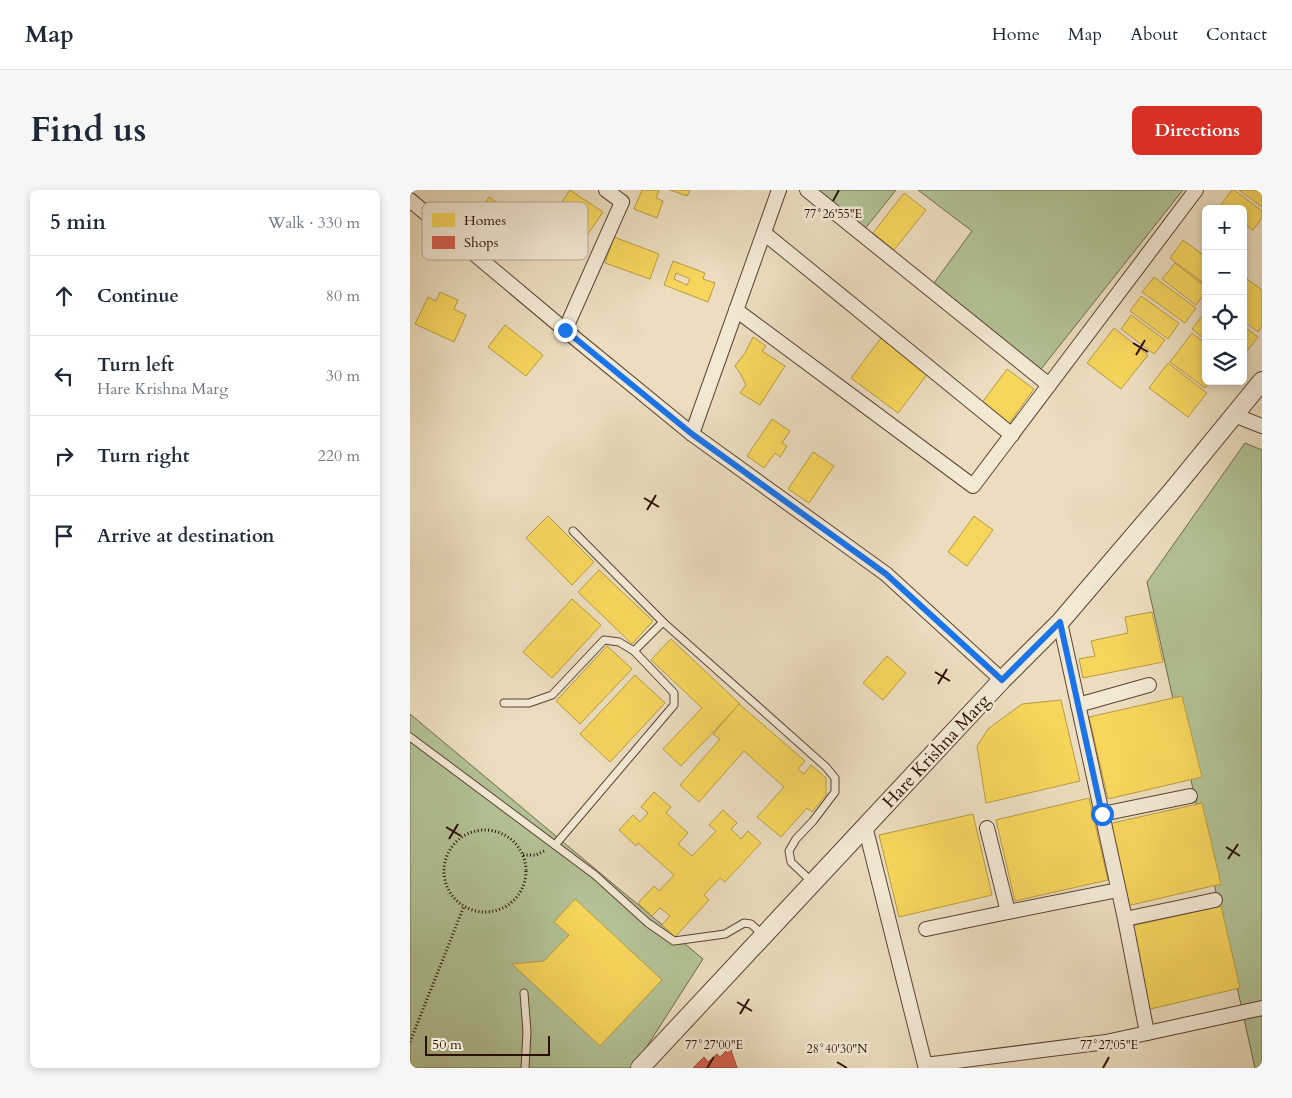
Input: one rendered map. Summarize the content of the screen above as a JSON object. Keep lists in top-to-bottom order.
{
  "streets": {
    "street": ["Hare Krishna Marg"]
  },
  "legend": ["Homes", "Shops"],
  "scale_bar": "50 m",
  "page": {
    "header": "Map",
    "nav": [
      "Home",
      "Map",
      "About",
      "Contact"
    ],
    "title": "Find us",
    "buttons": "Directions",
    "heading": ["5 min", "Walk · 330 m"],
    "map_buttons": ["+", "−"],
    "list": [
      ["Continue", "80 m"],
      ["Turn left", "Hare Krishna Marg", "30 m"],
      ["Turn right", "220 m"],
      "Arrive at destination"
    ],
    "scale": "50 m"
  },
  "coordinates": [
    "77°26'55\"E",
    "77°27'00\"E",
    "77°27'05\"E",
    "28°40'30\"N"
  ]
}
